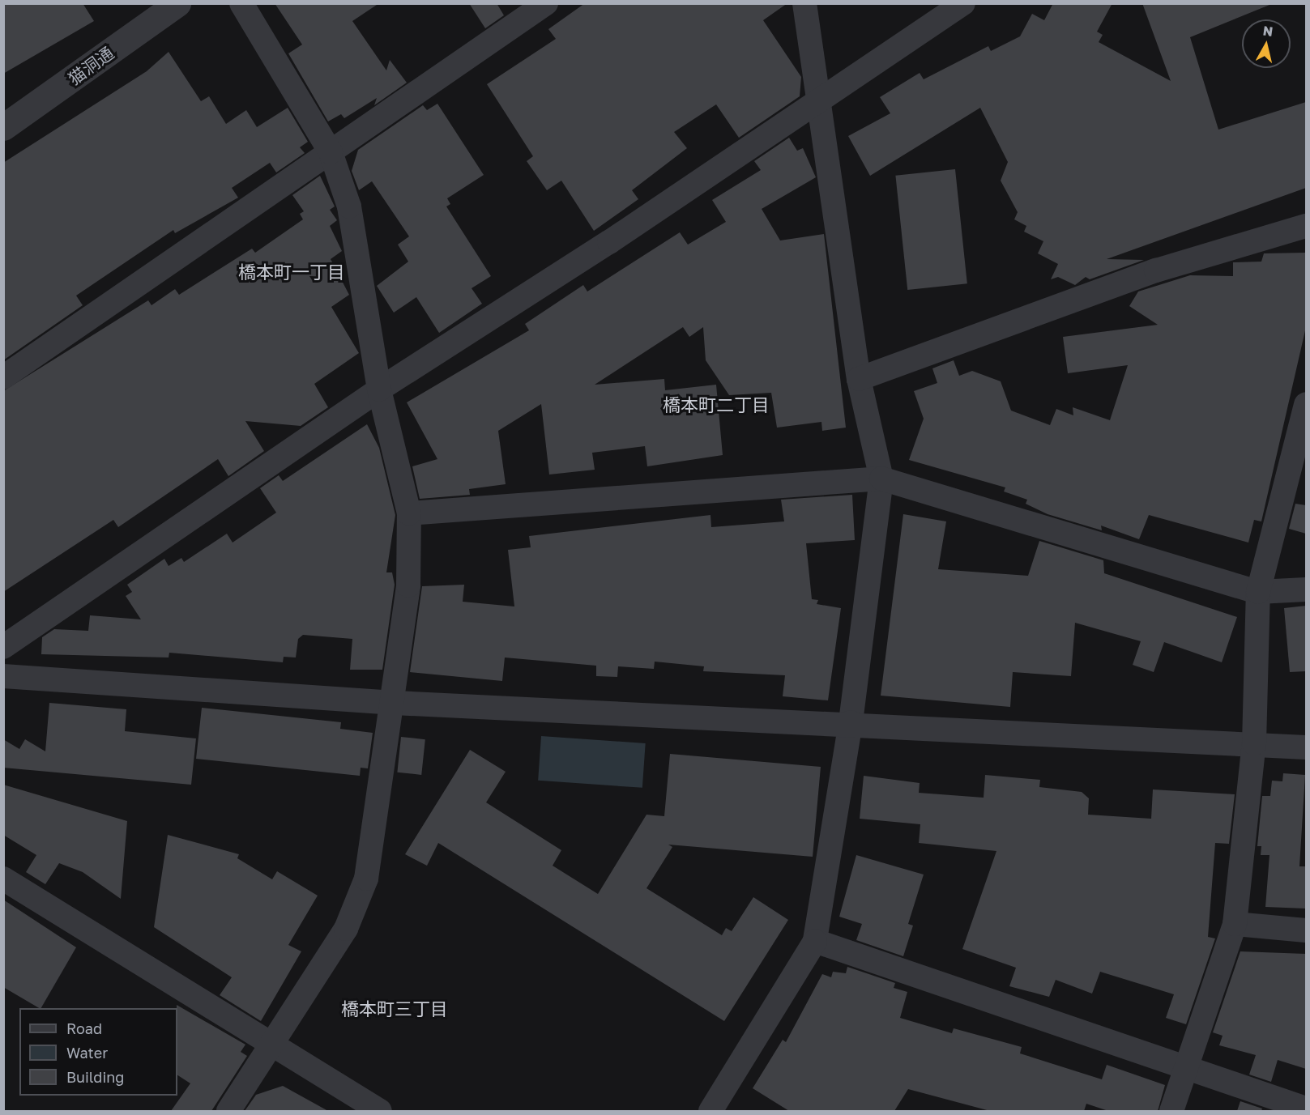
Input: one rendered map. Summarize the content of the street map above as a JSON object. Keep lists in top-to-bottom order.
{
  "streets": {
    "street": ["猫洞通"]
  },
  "districts": ["橋本町一丁目", "橋本町二丁目", "橋本町三丁目"],
  "legend": ["Road", "Water", "Building"],
  "north": "top"
}
